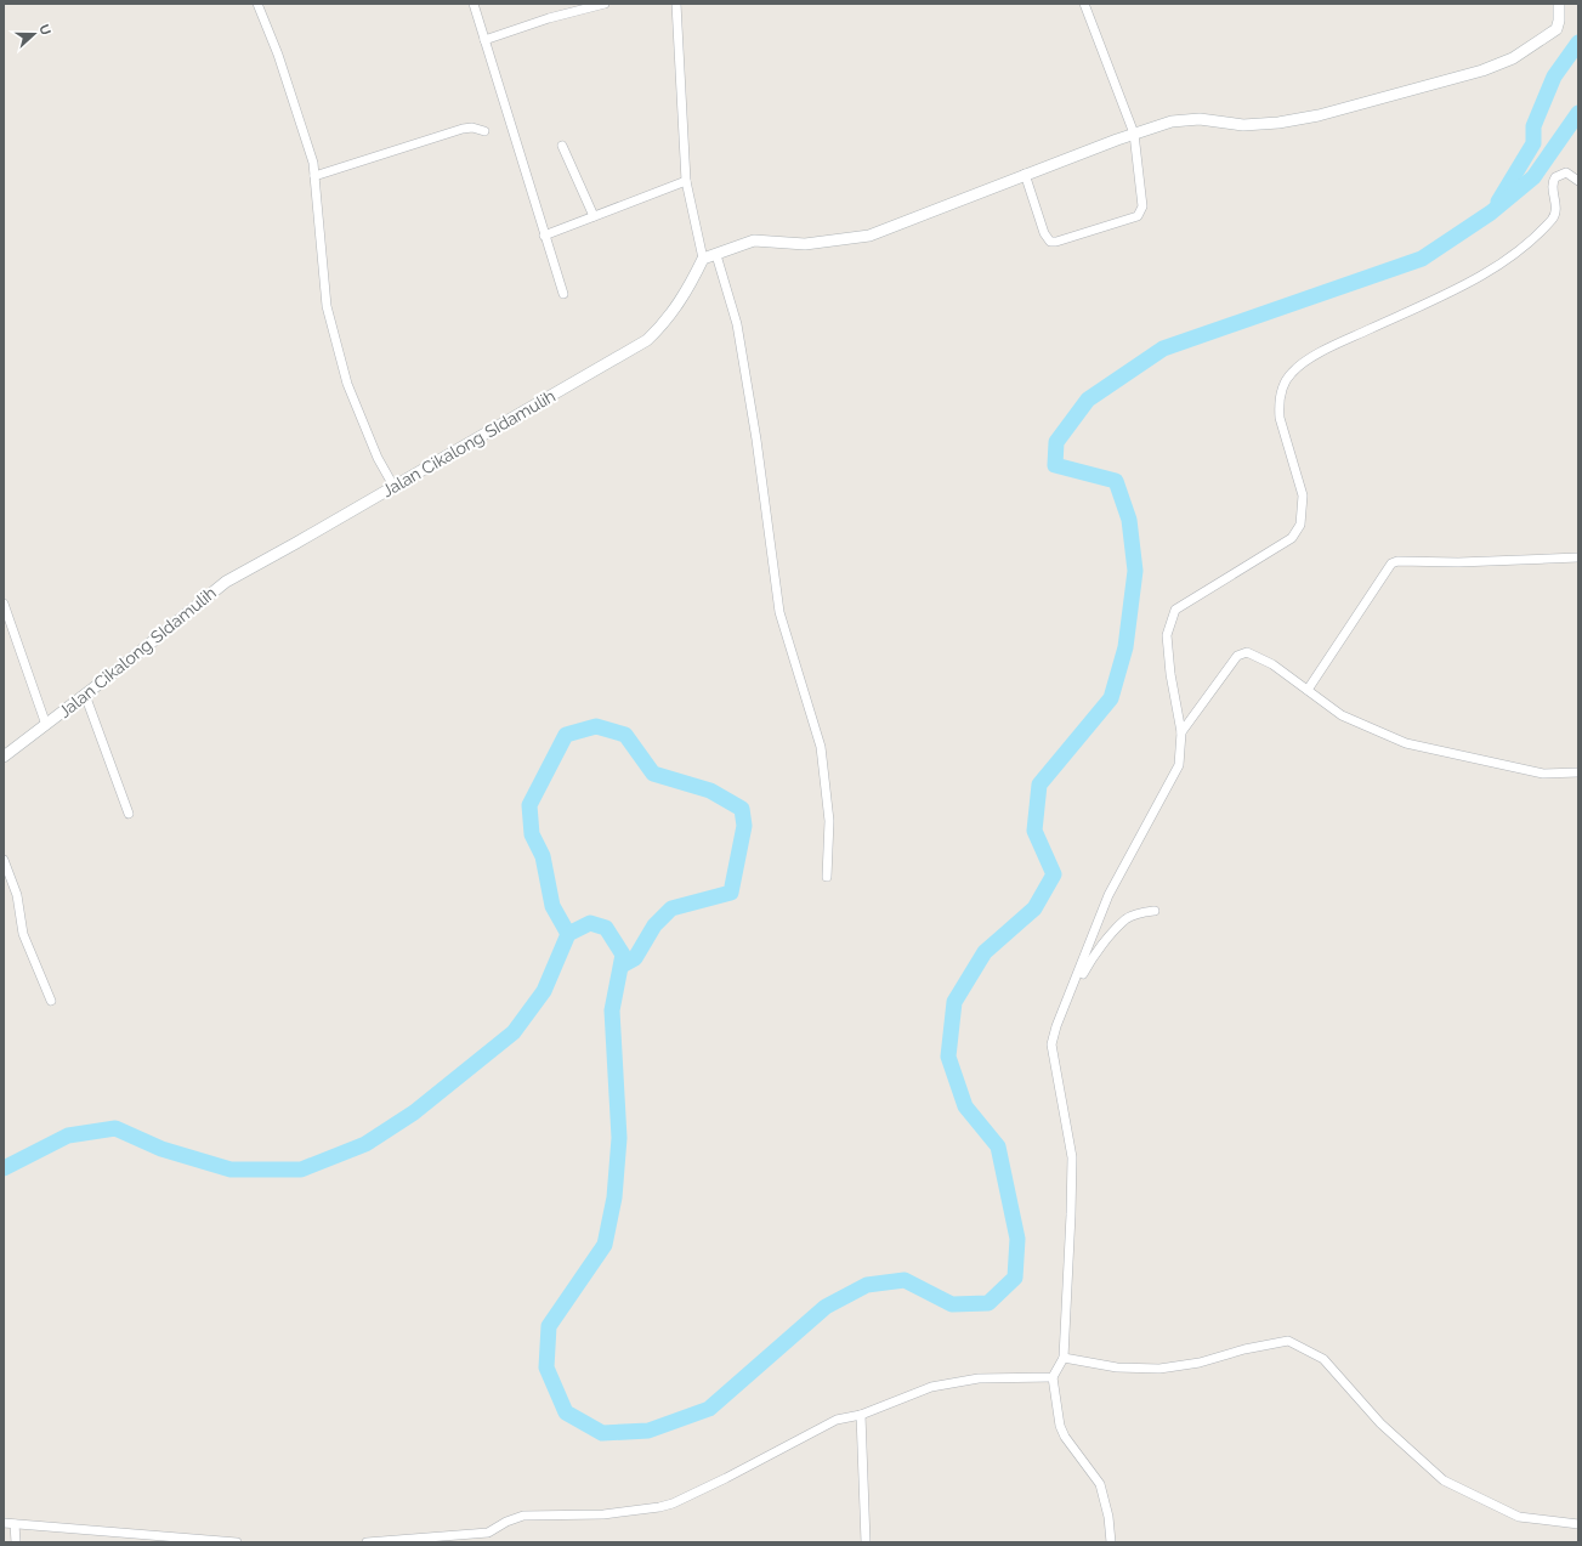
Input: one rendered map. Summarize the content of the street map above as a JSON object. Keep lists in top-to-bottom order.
{
  "streets": {
    "street": ["Jalan Cikalong SIdamulih"]
  },
  "north": "right"
}
